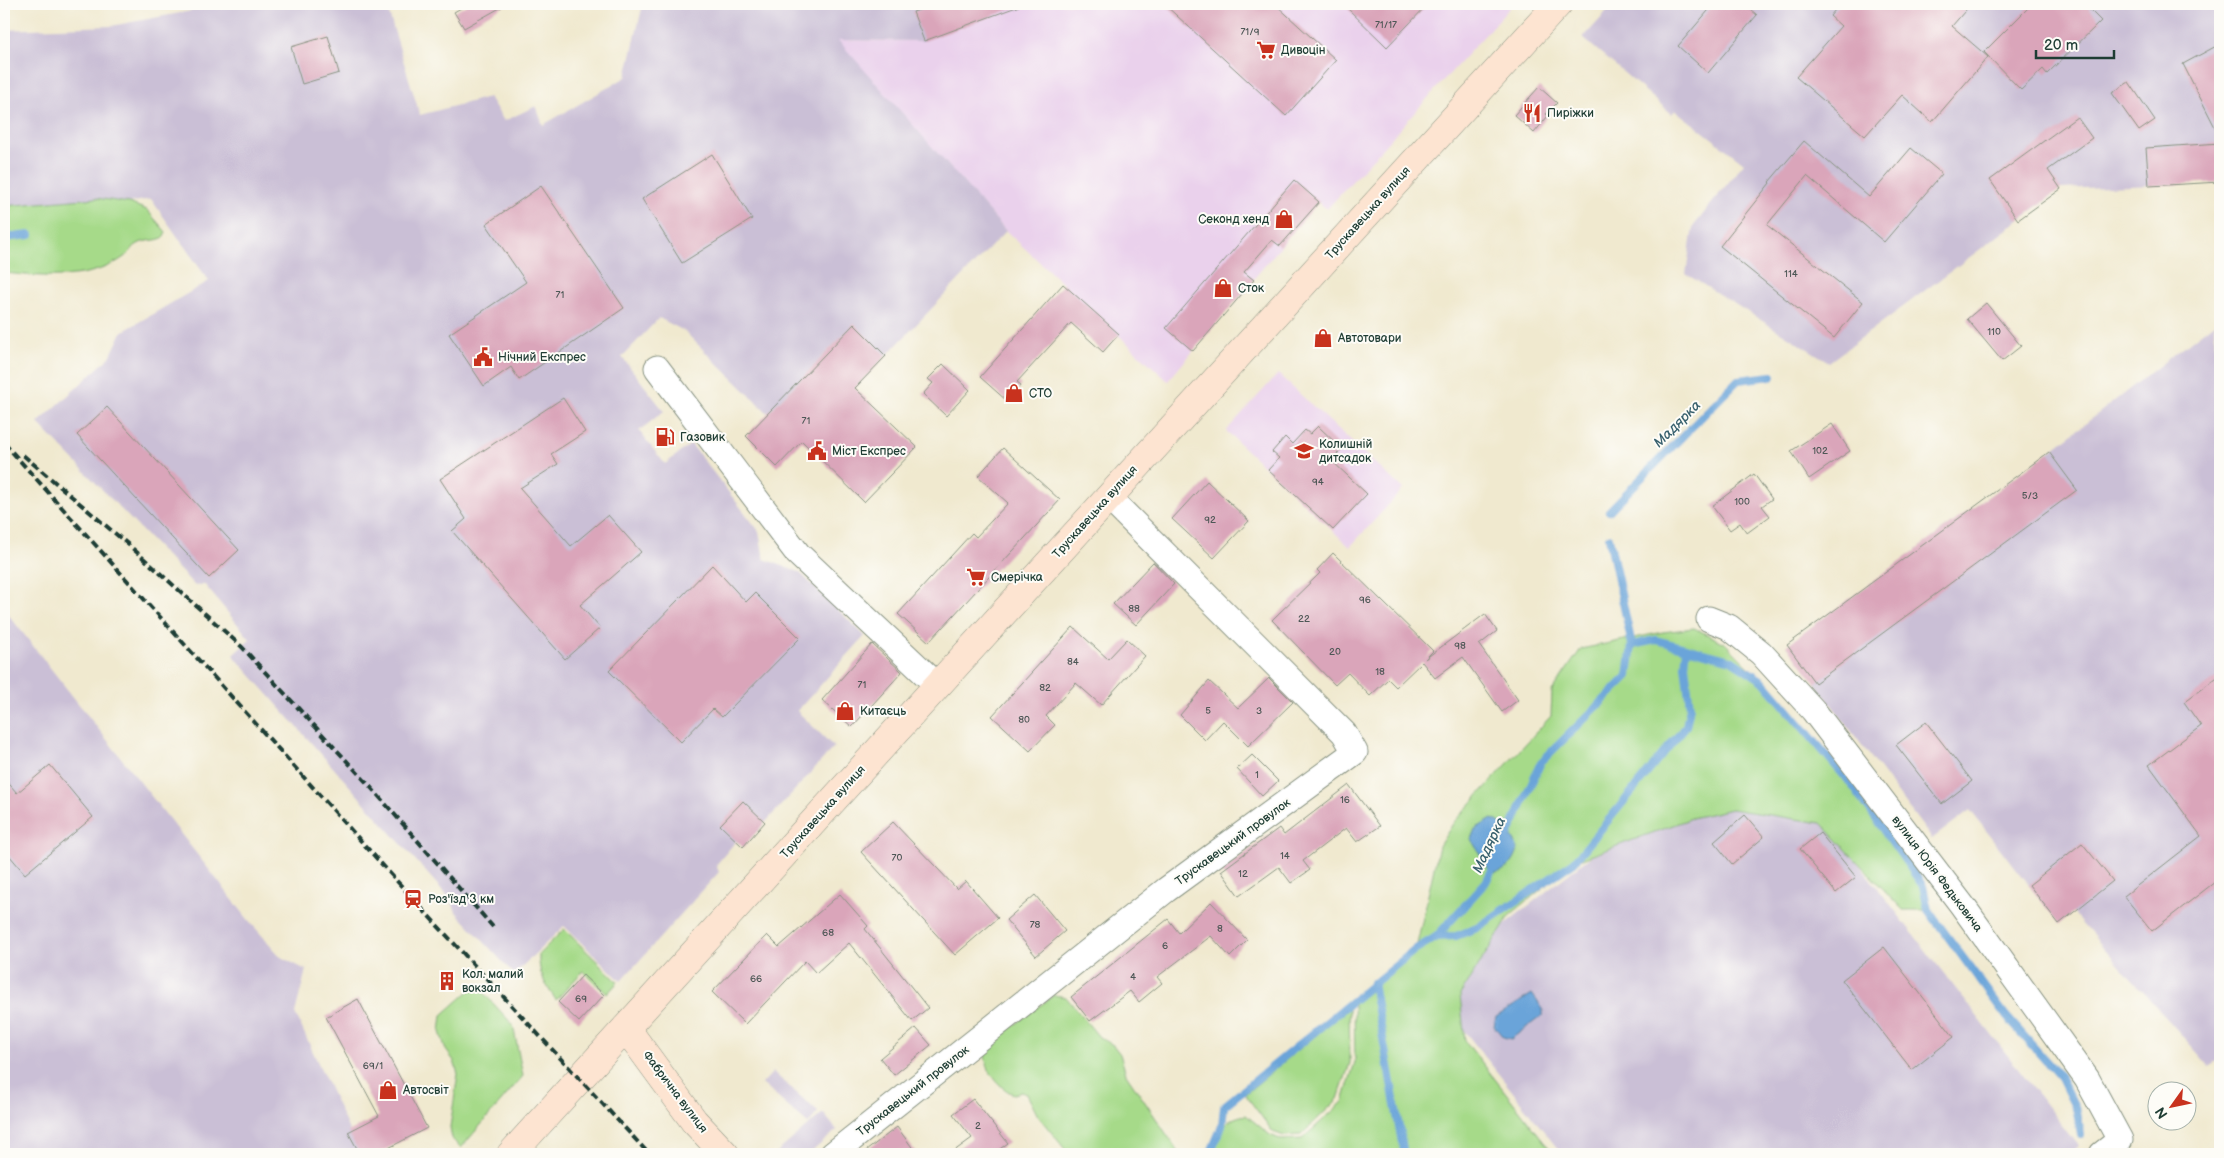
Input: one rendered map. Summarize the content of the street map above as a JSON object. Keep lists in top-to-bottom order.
{
  "streets": {
    "main road": ["Трускавецька вулиця", "Фабрична вулиця"],
    "street": ["Трускавецький провулок", "вулиця Юрія Федьковича"]
  },
  "crossings": [
    ["Трускавецька вулиця", "Трускавецький провулок"],
    ["Трускавецька вулиця", "Фабрична вулиця"]
  ],
  "water": ["Мадярка"],
  "places": {
    "supermarket": ["Дивоцін", "Смерічка"],
    "restaurant": ["Пиріжки"],
    "shop": [
      "Секонд хенд",
      "Сток",
      "Автотовари",
      "СТО",
      "Китаєць",
      "Автосвіт"
    ],
    "public building": ["Нічний Експрес", "Міст Експрес"],
    "fuel station": ["Газовик"],
    "school or university": ["Колишній дитсадок"],
    "station": ["Роз'їзд 3 км"],
    "building": ["Кол. малий вокзал"]
  },
  "house_numbers": [
    "71/17",
    "71/9",
    "114",
    "71",
    "110",
    "71",
    "102",
    "94",
    "5/3",
    "100",
    "92",
    "96",
    "88",
    "22",
    "98",
    "20",
    "84",
    "18",
    "71",
    "82",
    "5",
    "3",
    "80",
    "1",
    "16",
    "14",
    "70",
    "12",
    "78",
    "8",
    "68",
    "6",
    "4",
    "66",
    "69",
    "69/1",
    "2"
  ],
  "scale_bar": "20 m",
  "north": "bottom left"
}
